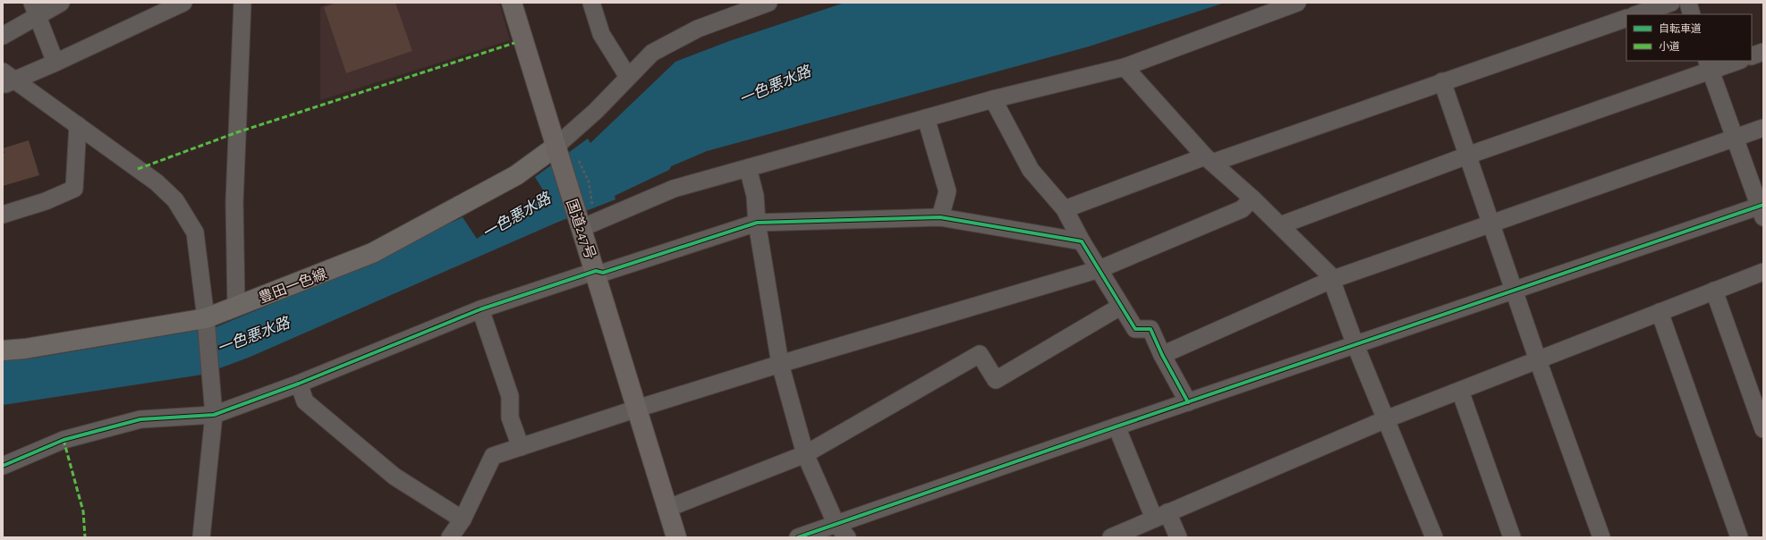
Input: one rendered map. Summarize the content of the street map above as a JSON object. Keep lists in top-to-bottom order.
{
  "streets": {
    "highway": ["国道247号"],
    "main road": ["豊田一色線"]
  },
  "crossings": [
    ["国道247号", "豊田一色線"]
  ],
  "water": ["一色悪水路"],
  "legend": ["自転車道", "小道"]
}
